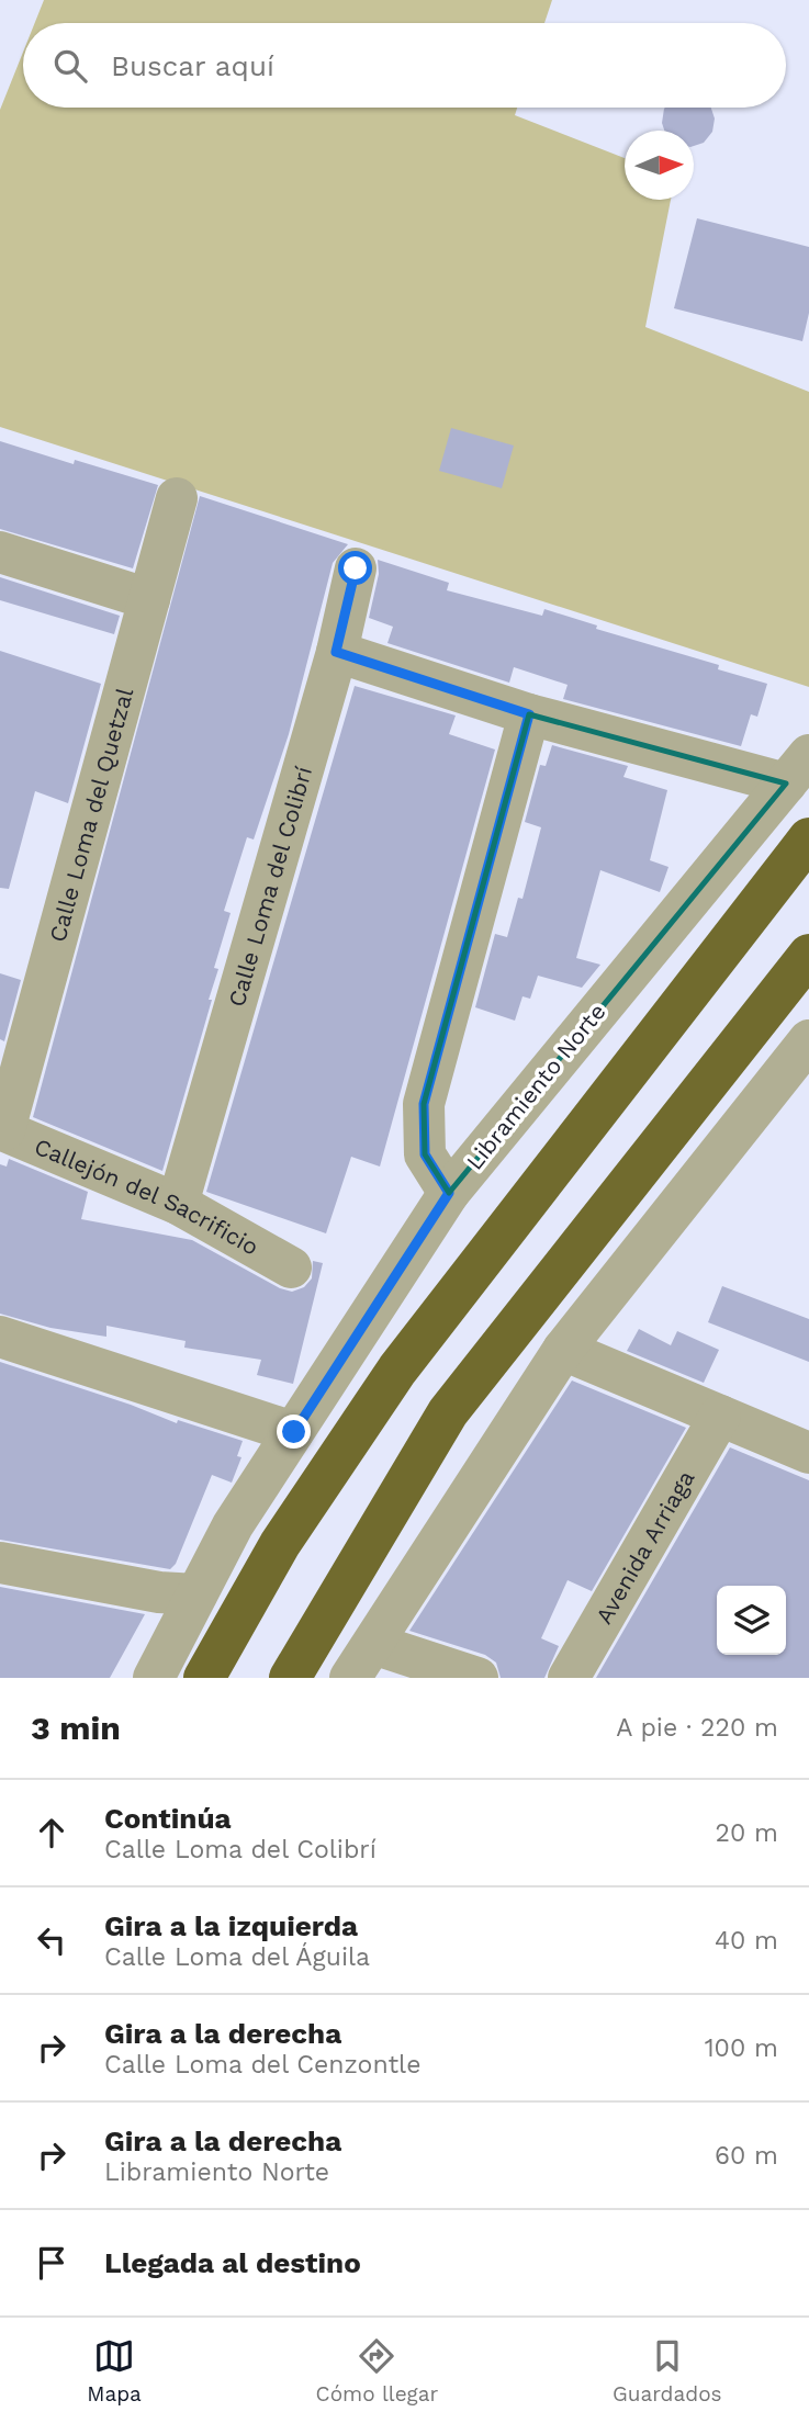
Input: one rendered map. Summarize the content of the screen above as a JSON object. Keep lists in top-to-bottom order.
{
  "streets": {
    "street": [
      "Calle Loma del Quetzal",
      "Calle Loma del Colibrí",
      "Libramiento Norte",
      "Callejón del Sacrificio",
      "Avenida Arriaga"
    ]
  },
  "crossings": [
    ["Calle Loma del Quetzal", "Callejón del Sacrificio"],
    ["Calle Loma del Colibrí", "Callejón del Sacrificio"]
  ],
  "north": "right",
  "page": {
    "search": "Buscar aquí",
    "heading": ["3 min", "A pie · 220 m"],
    "list": [
      ["Continúa", "Calle Loma del Colibrí", "20 m"],
      ["Gira a la izquierda", "Calle Loma del Águila", "40 m"],
      ["Gira a la derecha", "Calle Loma del Cenzontle", "100 m"],
      ["Gira a la derecha", "Libramiento Norte", "60 m"],
      "Llegada al destino"
    ],
    "nav": ["Mapa", "Cómo llegar", "Guardados"]
  }
}
